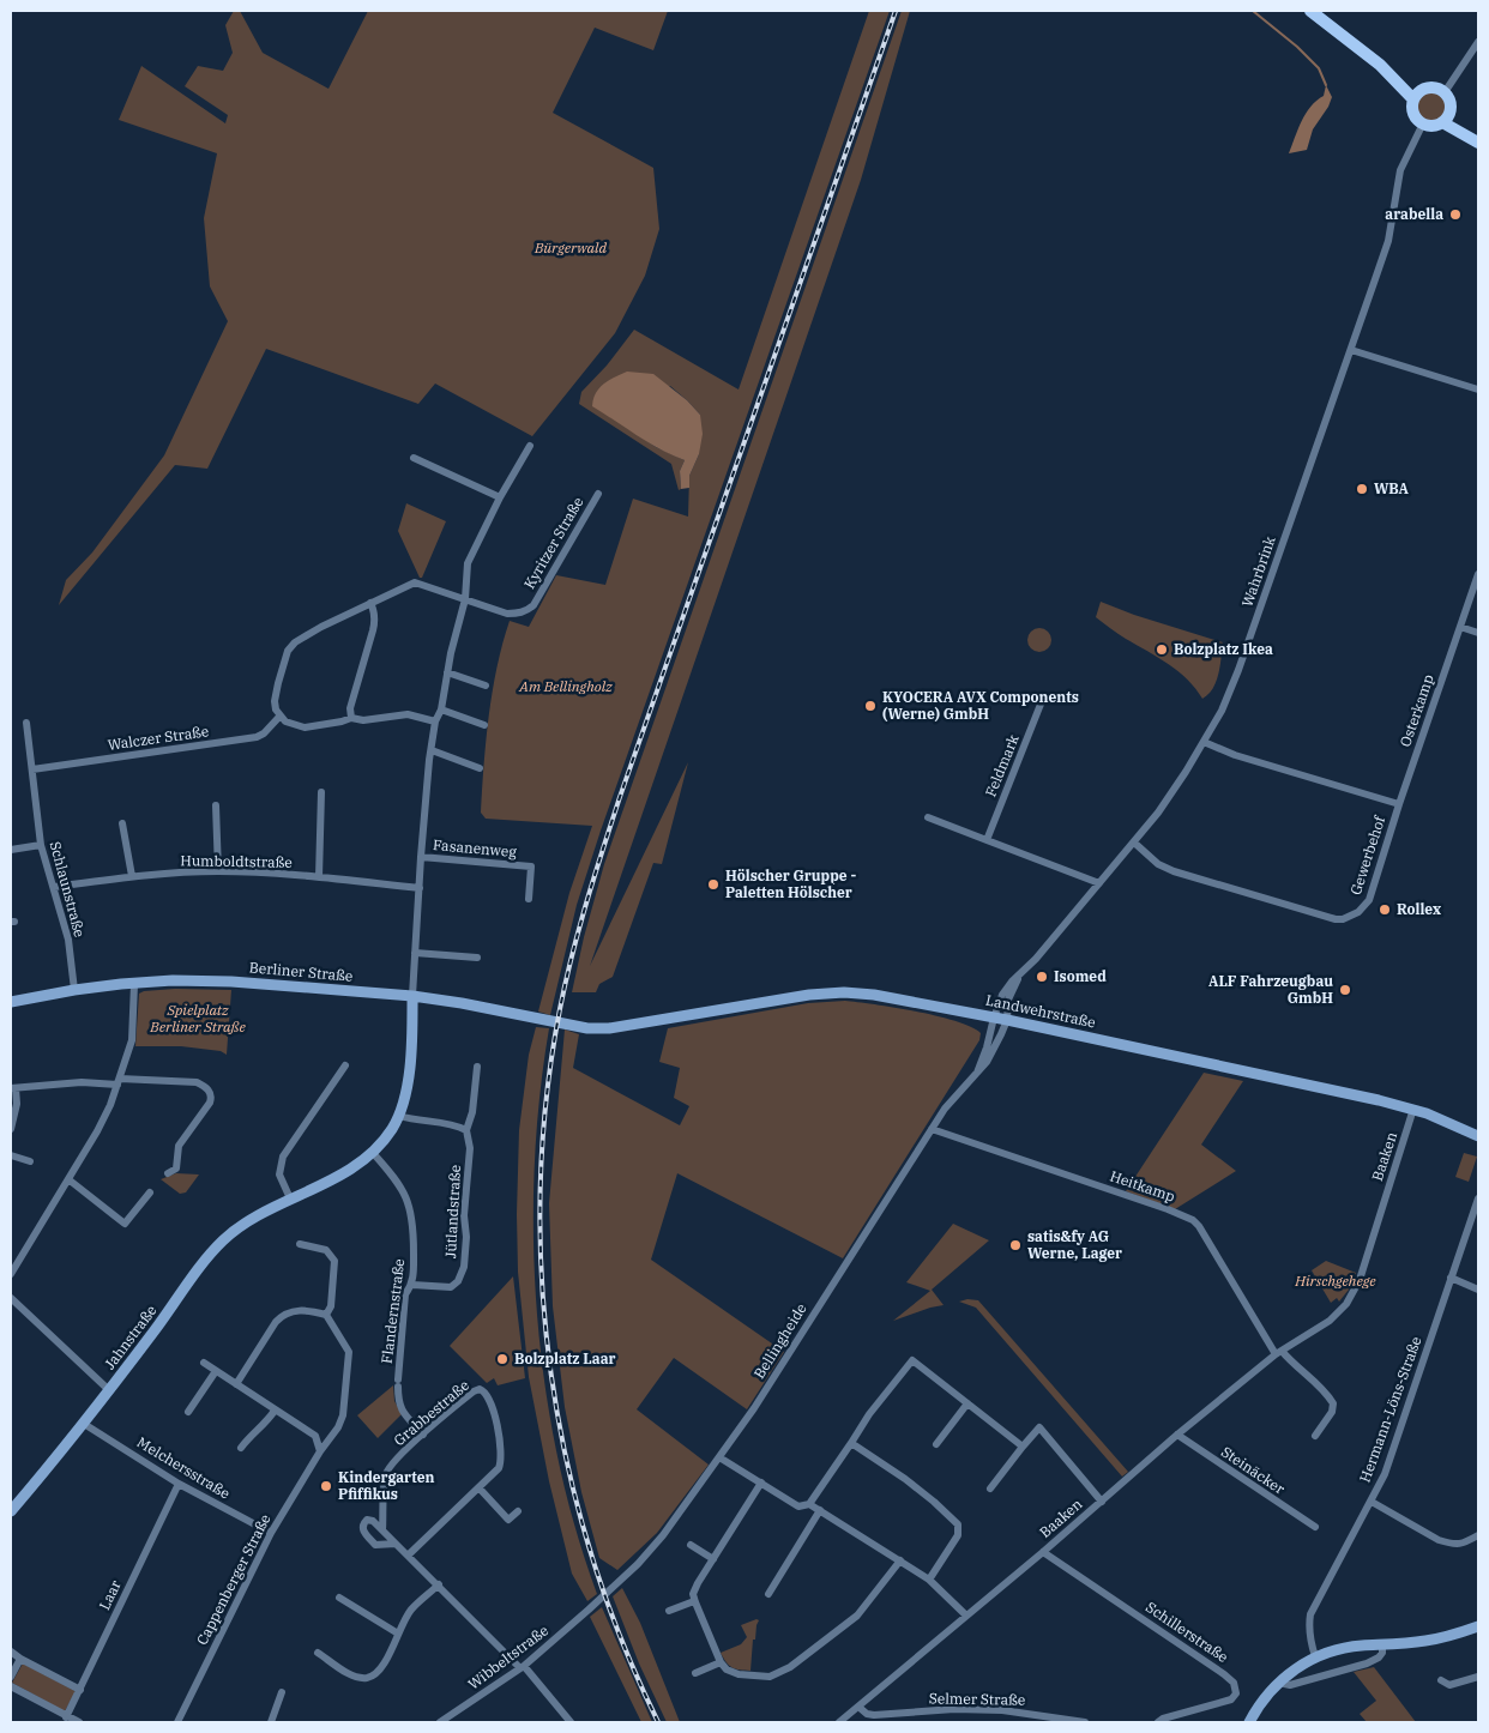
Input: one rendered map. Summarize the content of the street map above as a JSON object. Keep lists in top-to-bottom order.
{
  "streets": {
    "street": [
      "Kyritzer Straße",
      "Wahrbrink",
      "Osterkamp",
      "Walczer Straße",
      "Feldmark",
      "Fasanenweg",
      "Gewerbehof",
      "Humboldtstraße",
      "Schlaunstraße",
      "Berliner Straße",
      "Landwehrstraße",
      "Baaken",
      "Heitkamp",
      "Jütlandstraße",
      "Flandernstraße",
      "Jahnstraße",
      "Bellingheide",
      "Hermann-Löns-Straße",
      "Grabbestraße",
      "Melchersstraße",
      "Steinäcker",
      "Cappenberger Straße",
      "Laar",
      "Schillerstraße",
      "Wibbeltstraße",
      "Selmer Straße"
    ]
  },
  "crossings": [
    ["Wahrbrink", "Gewerbehof"],
    ["Wahrbrink", "Landwehrstraße"],
    ["Wahrbrink", "Bellingheide"],
    ["Osterkamp", "Gewerbehof"],
    ["Walczer Straße", "Schlaunstraße"],
    ["Humboldtstraße", "Schlaunstraße"],
    ["Schlaunstraße", "Berliner Straße"],
    ["Berliner Straße", "Landwehrstraße"],
    ["Berliner Straße", "Jahnstraße"],
    ["Landwehrstraße", "Baaken"],
    ["Landwehrstraße", "Bellingheide"],
    ["Baaken", "Heitkamp"],
    ["Baaken", "Steinäcker"],
    ["Baaken", "Schillerstraße"],
    ["Baaken", "Selmer Straße"],
    ["Heitkamp", "Bellingheide"],
    ["Jütlandstraße", "Flandernstraße"],
    ["Flandernstraße", "Jahnstraße"],
    ["Flandernstraße", "Grabbestraße"],
    ["Jahnstraße", "Melchersstraße"],
    ["Bellingheide", "Wibbeltstraße"],
    ["Melchersstraße", "Cappenberger Straße"],
    ["Melchersstraße", "Laar"]
  ],
  "parks": [
    "Bürgerwald",
    "Am Bellingholz",
    "Spielplatz Berliner Straße",
    "Hirschgehege"
  ],
  "places": [
    "arabella",
    "WBA",
    "Bolzplatz Ikea",
    "KYOCERA AVX Components (Werne) GmbH",
    "Hölscher Gruppe - Paletten Hölscher",
    "Rollex",
    "Isomed",
    "ALF Fahrzeugbau GmbH",
    "satis&fy AG Werne, Lager",
    "Bolzplatz Laar",
    "Kindergarten Pfiffikus"
  ]
}
